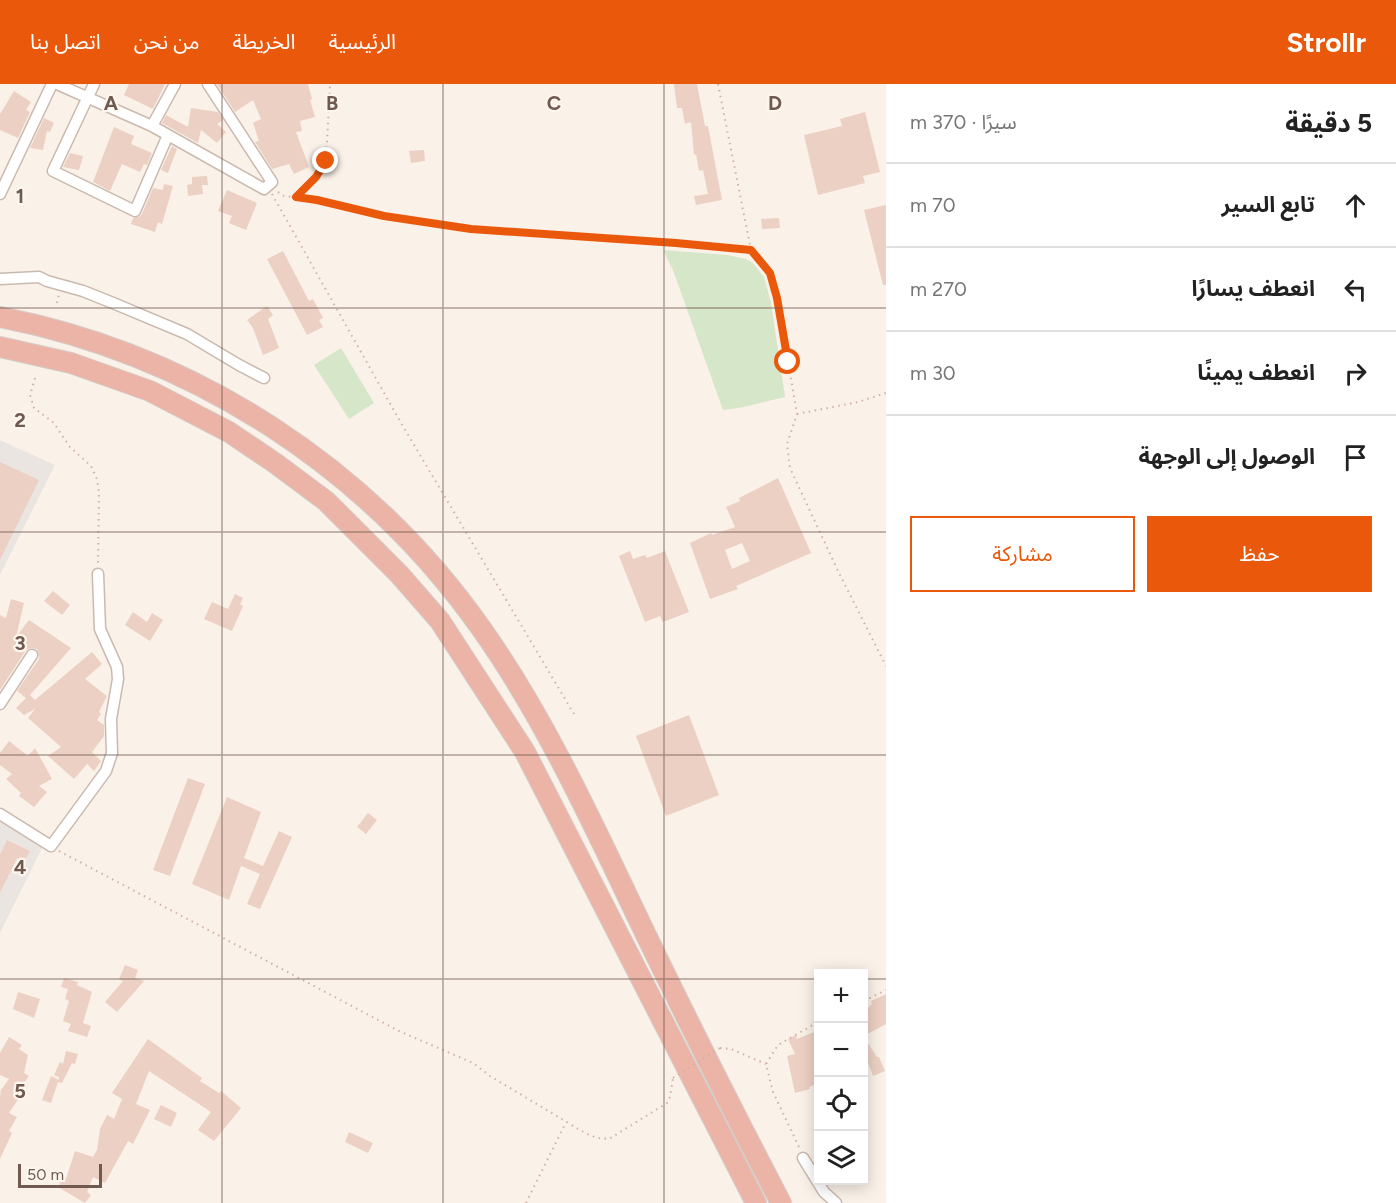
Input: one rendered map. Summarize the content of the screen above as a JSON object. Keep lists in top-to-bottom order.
{
  "scale_bar": "50 m",
  "page": {
    "header": "Strollr",
    "nav": [
      "الرئيسية",
      "الخريطة",
      "من نحن",
      "اتصل بنا"
    ],
    "heading": ["5 دقيقة", "سيرًا · 370 m"],
    "list": [
      ["تابع السير", "70 m"],
      ["انعطف يسارًا", "270 m"],
      ["انعطف يمينًا", "30 m"],
      "الوصول إلى الوجهة"
    ],
    "buttons": ["حفظ", "مشاركة"],
    "map_buttons": ["+", "−"],
    "scale": "50 m"
  },
  "grid": {
    "columns": [
      "A",
      "B",
      "C",
      "D"
    ],
    "rows": [
      "1",
      "2",
      "3",
      "4",
      "5"
    ]
  }
}
